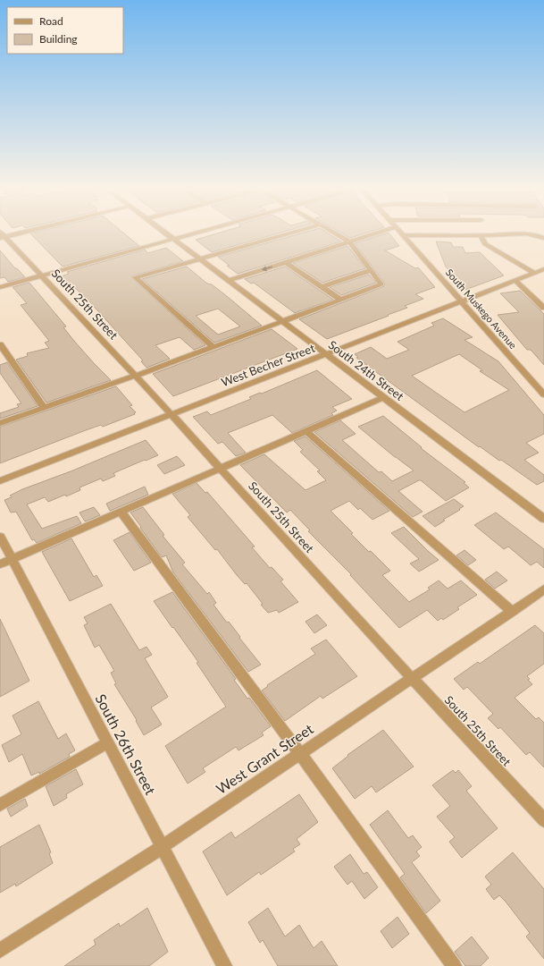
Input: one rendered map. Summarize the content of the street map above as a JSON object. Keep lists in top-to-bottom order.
{
  "streets": {
    "street": [
      "South 25th Street",
      "South Muskego Avenue",
      "West Becher Street",
      "South 24th Street",
      "South 26th Street",
      "West Grant Street"
    ]
  },
  "crossings": [
    ["South 25th Street", "West Becher Street"],
    ["South 25th Street", "West Grant Street"],
    ["South Muskego Avenue", "West Becher Street"],
    ["West Becher Street", "South 24th Street"],
    ["South 26th Street", "West Grant Street"]
  ],
  "legend": ["Road", "Building"]
}
